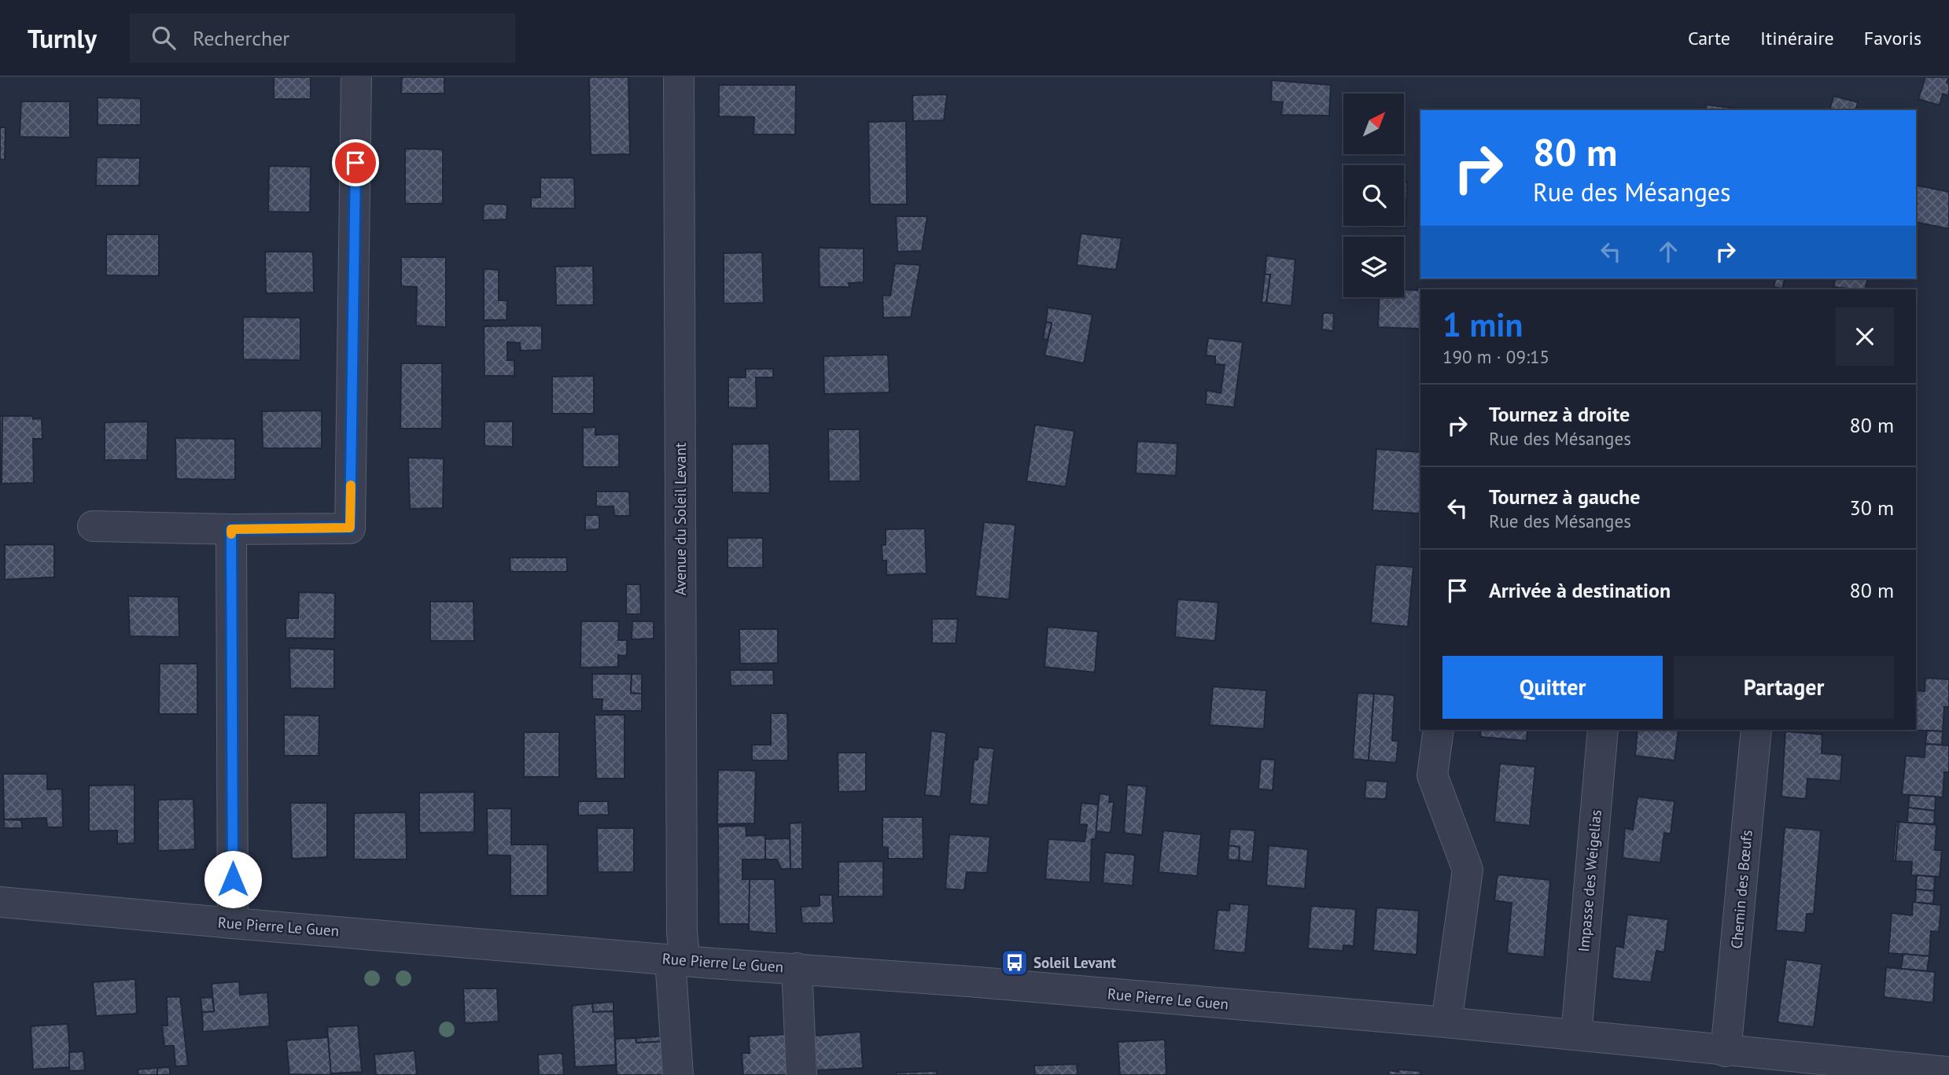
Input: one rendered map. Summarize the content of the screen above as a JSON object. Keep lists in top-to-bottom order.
{
  "streets": {
    "street": [
      "Avenue du Soleil Levant",
      "Impasse des Weigelias",
      "Chemin des Bœufs",
      "Rue Pierre Le Guen"
    ]
  },
  "crossings": [
    ["Avenue du Soleil Levant", "Rue Pierre Le Guen"]
  ],
  "places": {
    "bus stop": ["Soleil Levant"]
  },
  "north": "top right",
  "page": {
    "header": "Turnly",
    "search": "Rechercher",
    "nav": ["Carte", "Itinéraire", "Favoris"],
    "turn": ["80 m", "Rue des Mésanges"],
    "heading": ["1 min", "190 m · 09:15"],
    "list": [
      {
        "name": "Tournez à droite",
        "note": "Rue des Mésanges",
        "value": "80 m"
      },
      {
        "name": "Tournez à gauche",
        "note": "Rue des Mésanges",
        "value": "30 m"
      },
      {
        "name": "Arrivée à destination",
        "value": "80 m"
      }
    ],
    "buttons": ["Quitter", "Partager"]
  }
}
